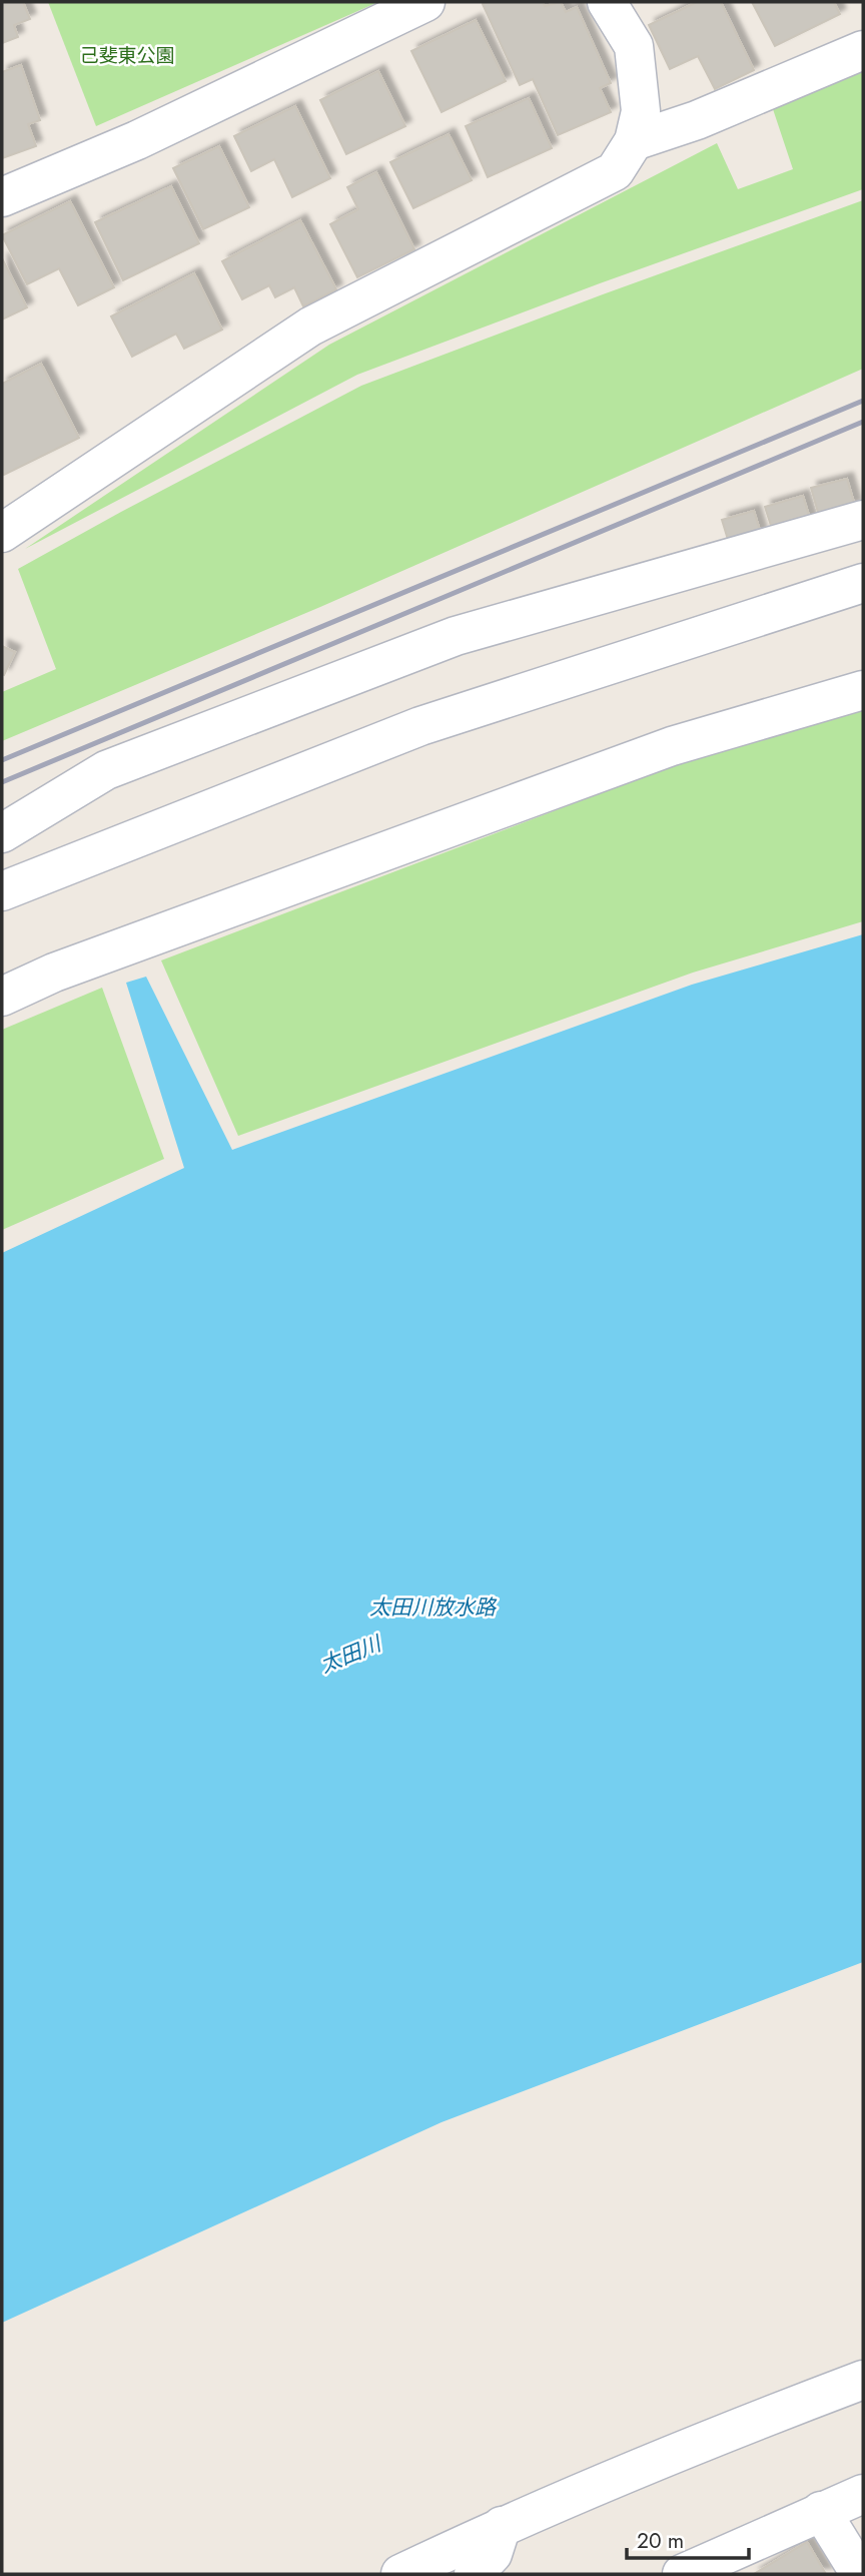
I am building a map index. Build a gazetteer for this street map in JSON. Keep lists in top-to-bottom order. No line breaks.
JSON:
{"water":["太田川放水路","太田川"],"parks":["己斐東公園"],"scale_bar":"20 m"}
